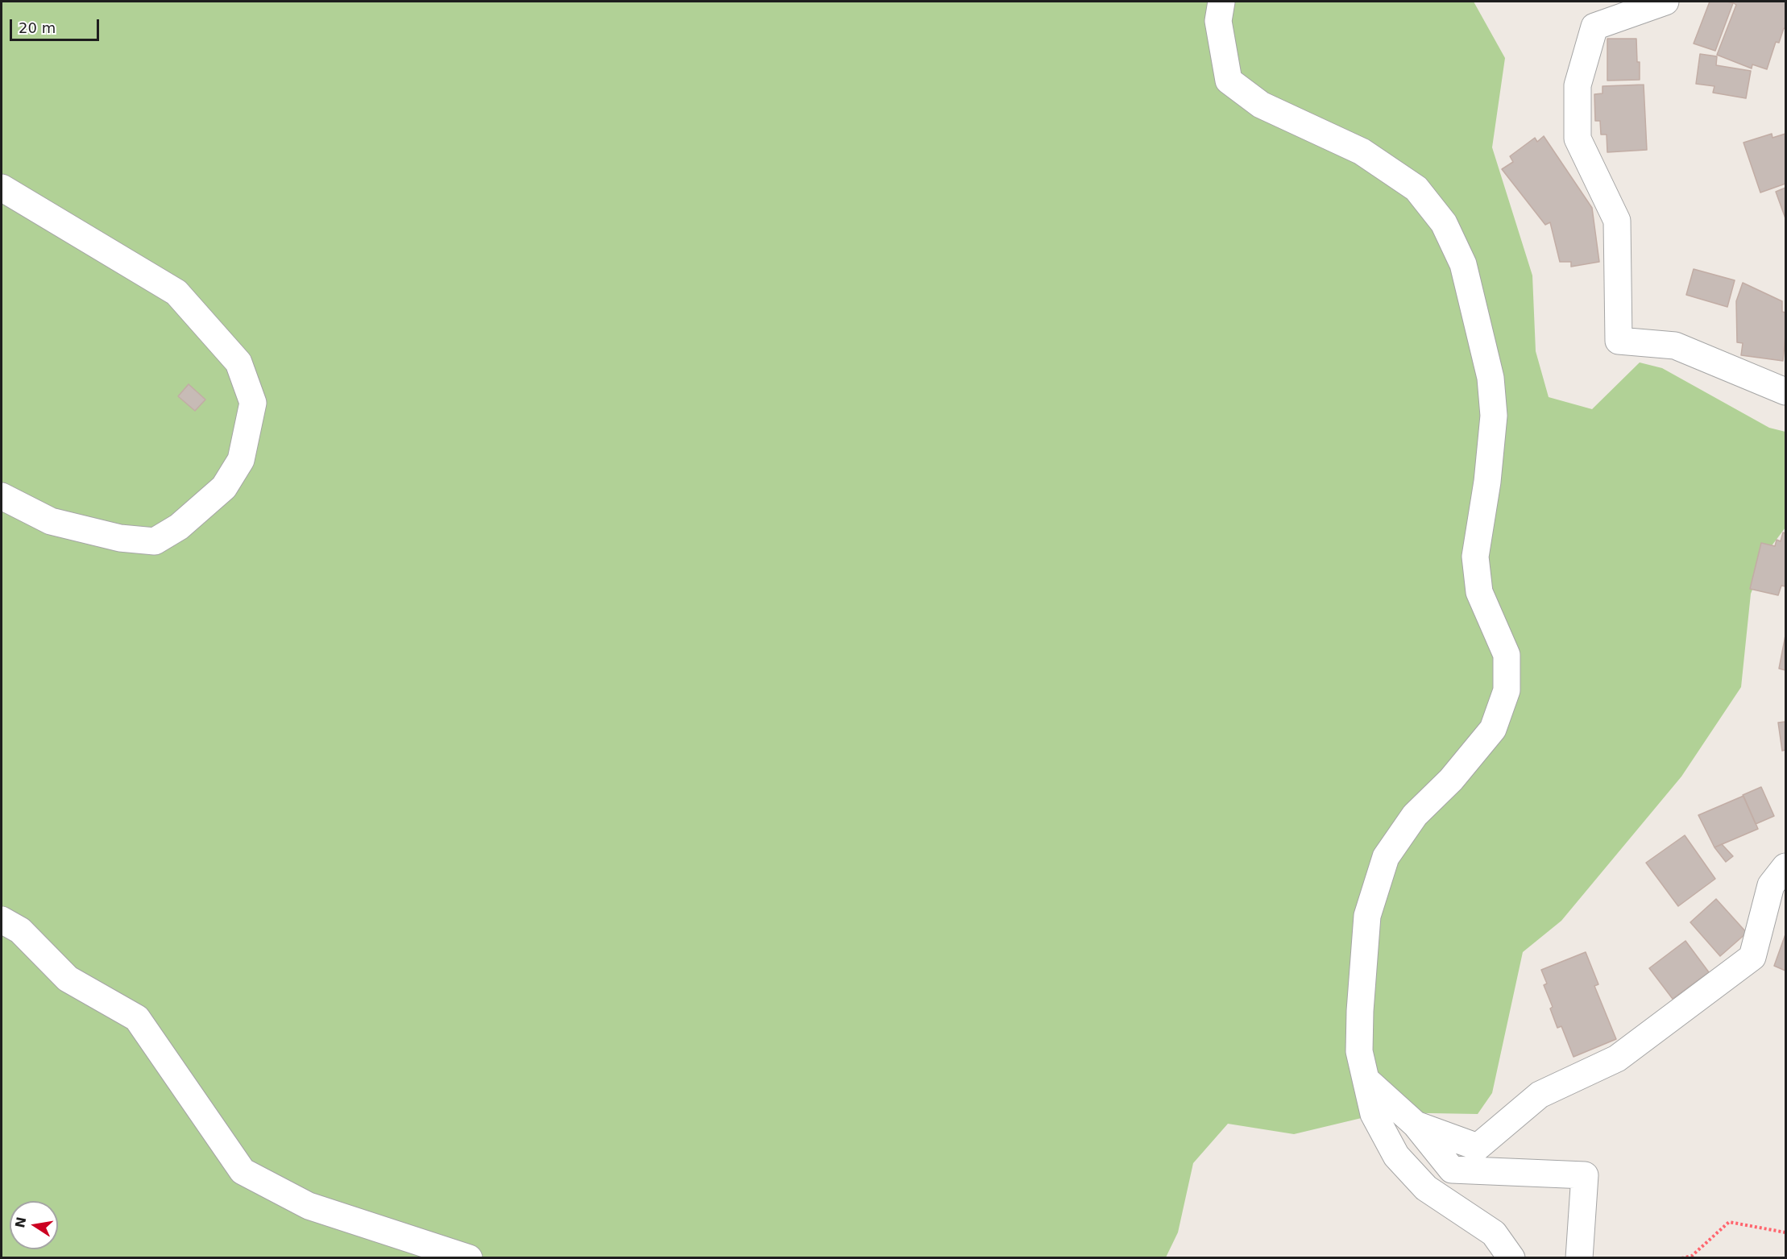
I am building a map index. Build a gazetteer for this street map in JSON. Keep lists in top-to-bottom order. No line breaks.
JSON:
{"scale_bar":"20 m","north":"left"}
